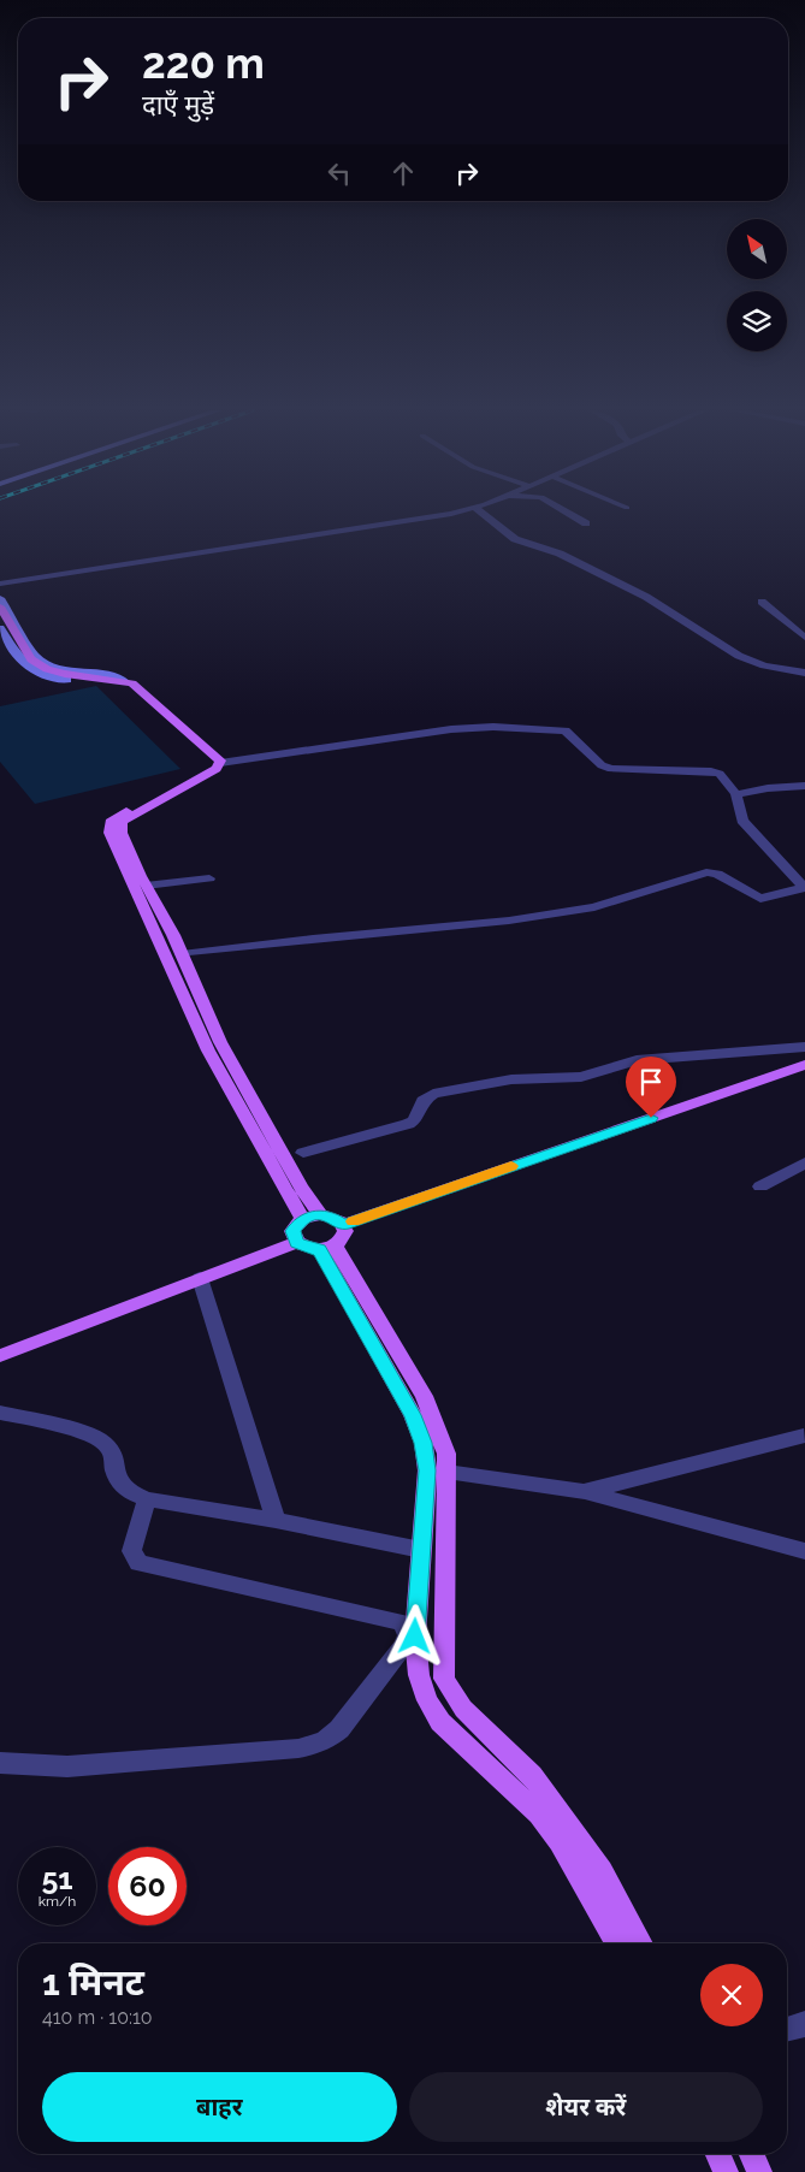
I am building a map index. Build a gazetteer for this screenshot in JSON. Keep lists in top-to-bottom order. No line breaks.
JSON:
{"north":"top left","page":{"turn":["220 m","दाएँ मुड़ें"],"speed":"51 km/h","limit":"60","heading":["1 मिनट","410 m · 10:10"],"buttons":["बाहर","शेयर करें"]}}
